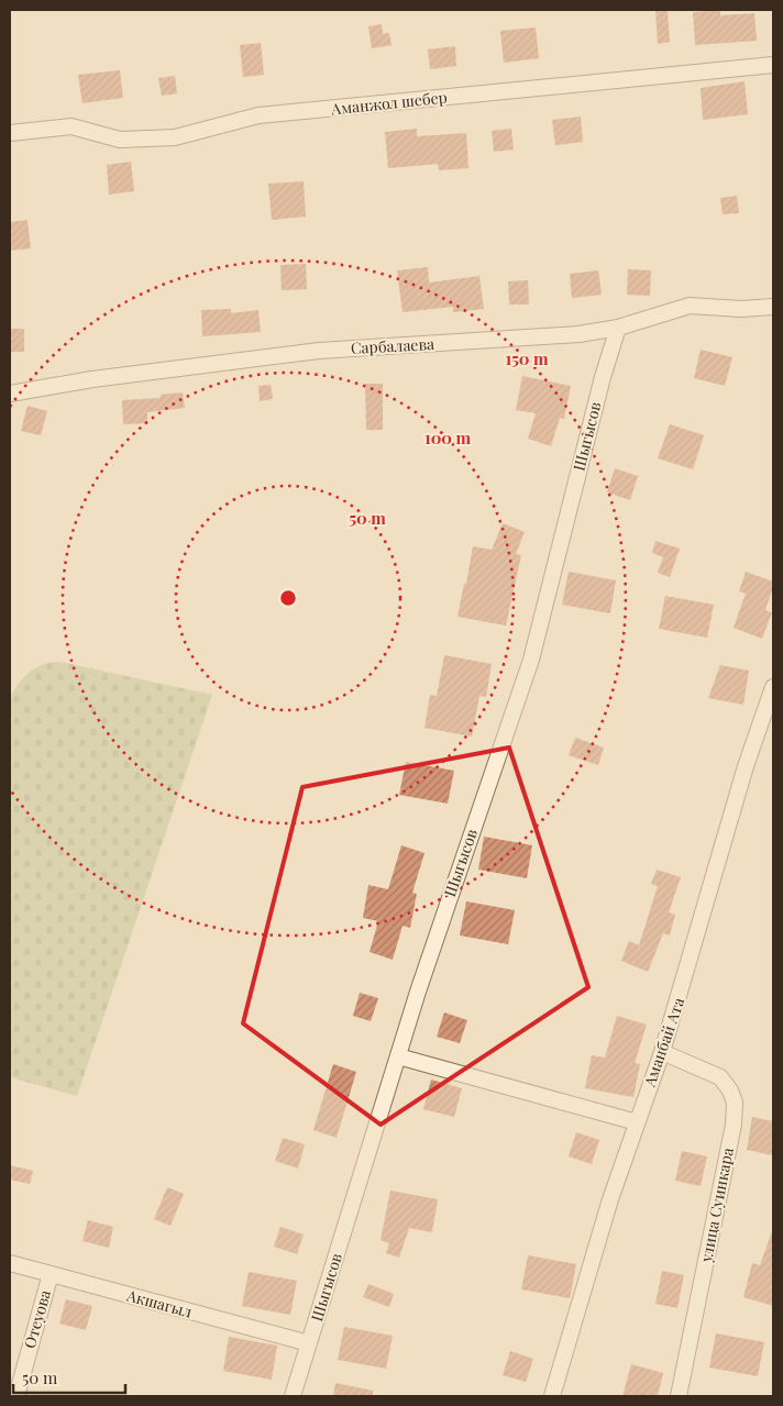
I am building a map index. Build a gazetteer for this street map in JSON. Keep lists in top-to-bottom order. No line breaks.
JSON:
{"streets":{"street":["Аманжол шебер","Сарбалаева","Шыгысов","Аманбай Ата","улица Суинкара","Акшагыл","Отеуова"]},"crossings":[["Сарбалаева","Шыгысов"],["Шыгысов","Акшагыл"],["Аманбай Ата","улица Суинкара"],["Акшагыл","Отеуова"]],"scale_bar":"50 m","rings":["150 m","100 m","50 m"]}
